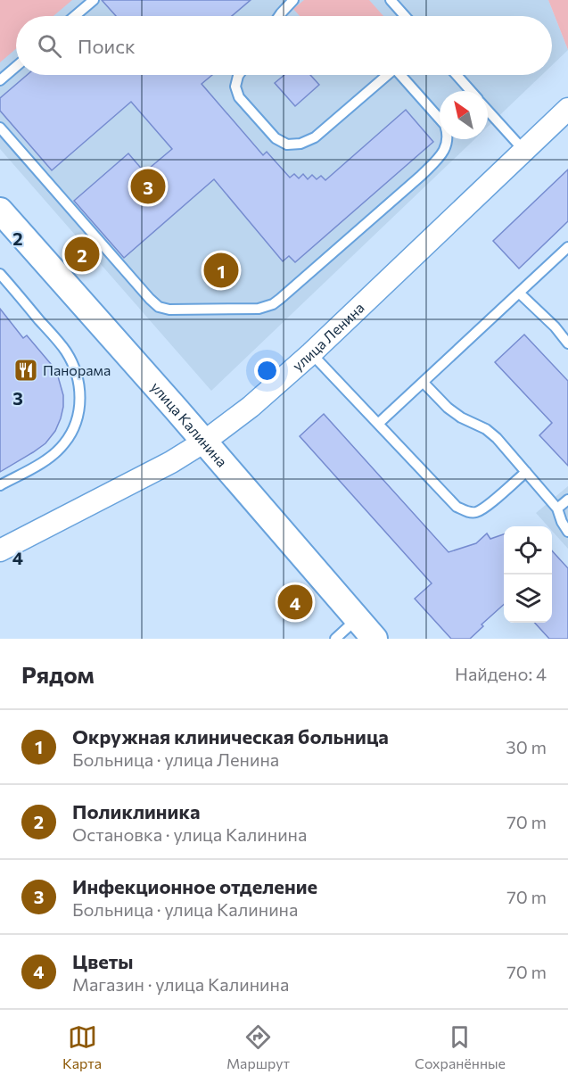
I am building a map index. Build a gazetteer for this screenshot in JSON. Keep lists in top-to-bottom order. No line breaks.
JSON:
{"streets":{"main road":["улица Калинина"],"street":["улица Ленина"]},"crossings":[["улица Ленина","улица Калинина"]],"places":{"restaurant":["Панорама"]},"north":"top left","page":{"search":"Поиск","pins":["3","2","1","4"],"heading":["Рядом","Найдено: 4"],"list":[{"mark":"1","name":"Окружная клиническая больница","note":"Больница · улица Ленина","value":"30 m"},{"mark":"2","name":"Поликлиника","note":"Остановка · улица Калинина","value":"70 m"},{"mark":"3","name":"Инфекционное отделение","note":"Больница · улица Калинина","value":"70 m"},{"mark":"4","name":"Цветы","note":"Магазин · улица Калинина","value":"70 m"}],"nav":["Карта","Маршрут","Сохранённые"]},"grid":{"rows":["2","3","4"]}}
